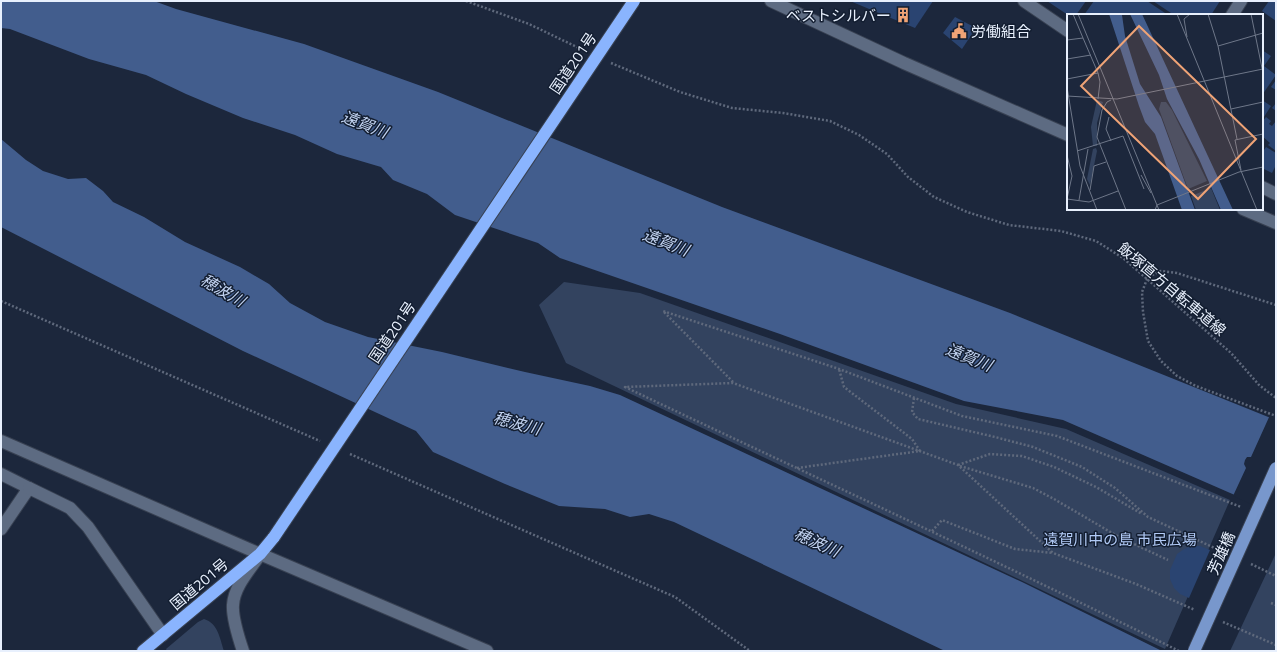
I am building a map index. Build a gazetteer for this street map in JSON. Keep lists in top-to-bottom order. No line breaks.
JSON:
{"streets":{"highway":["国道201号"],"main road":["芳雄橋"],"path":["飯塚直方自転車道線"]},"water":["遠賀川","穂波川"],"parks":["遠賀川中の島 市民広場"],"places":{"building":["ベストシルバー"],"public building":["労働組合"]}}
